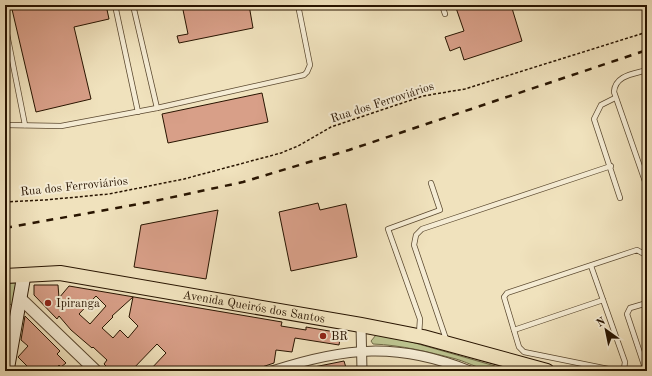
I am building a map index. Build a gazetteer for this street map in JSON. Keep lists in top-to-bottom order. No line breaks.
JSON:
{"streets":{"main road":["Avenida Queirós dos Santos"],"path":["Rua dos Ferroviários"]},"places":["Ipiranga","BR"],"north":"top left"}
